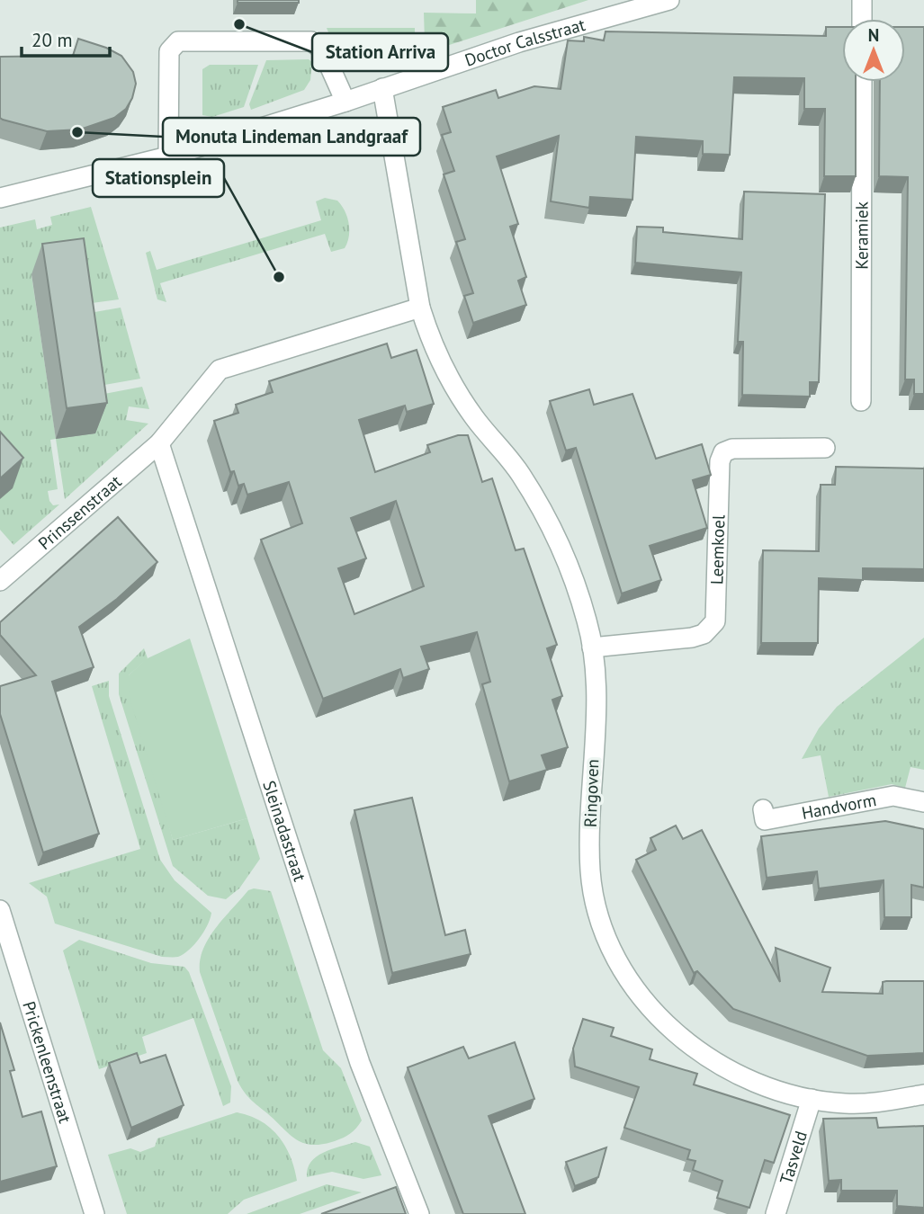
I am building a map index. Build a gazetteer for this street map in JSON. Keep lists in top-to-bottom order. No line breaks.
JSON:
{"streets":{"street":["Doctor Calsstraat","Keramiek","Prinssenstraat","Leemkoel","Ringoven","Handvorm","Sleinadastraat","Prickenleenstraat","Tasveld"]},"crossings":[["Doctor Calsstraat","Ringoven"],["Prinssenstraat","Ringoven"],["Prinssenstraat","Sleinadastraat"],["Leemkoel","Ringoven"],["Ringoven","Tasveld"]],"places":["Station Arriva","Monuta Lindeman Landgraaf","Stationsplein"],"scale_bar":"20 m","north":"top"}
